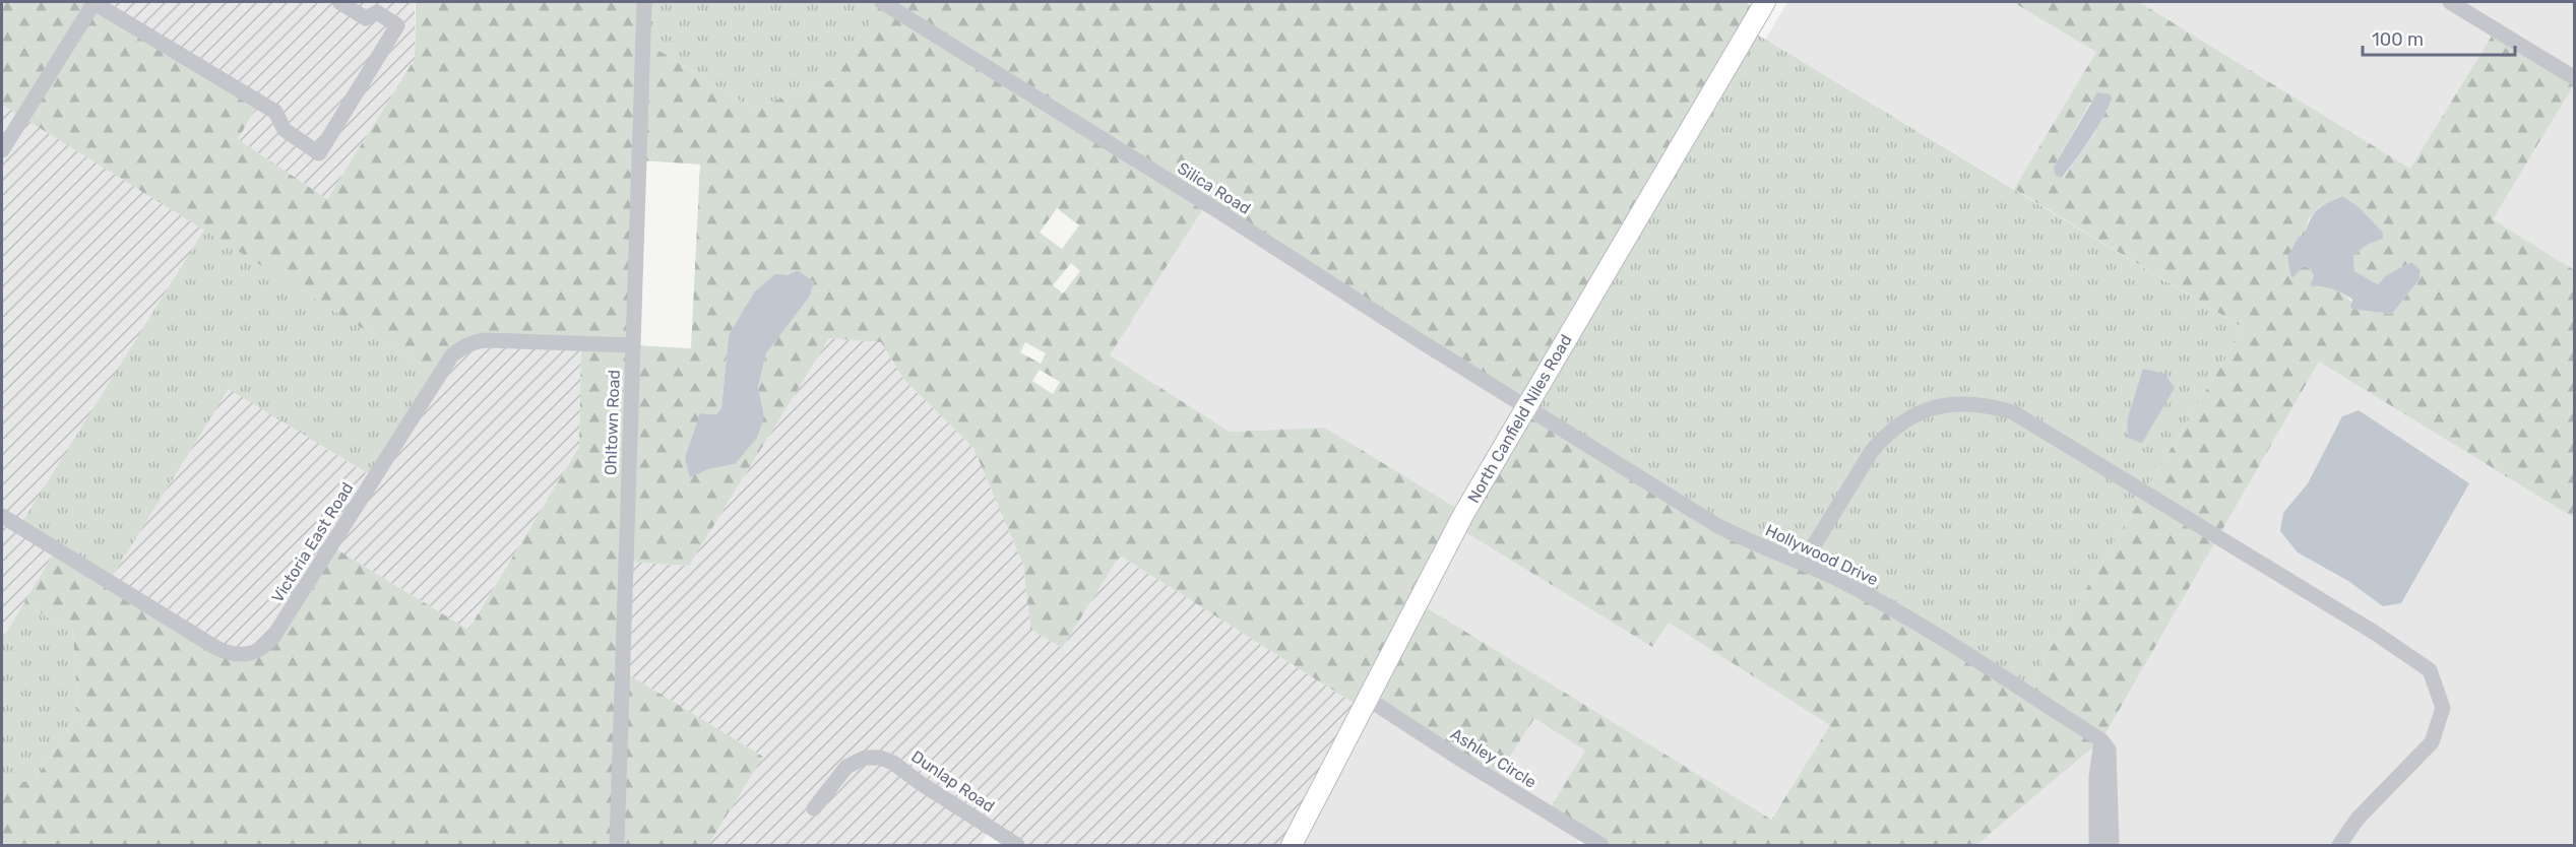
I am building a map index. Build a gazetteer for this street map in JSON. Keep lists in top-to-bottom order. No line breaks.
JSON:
{"streets":{"main road":["North Canfield Niles Road"],"street":["Silica Road","Ohltown Road","Victoria East Road","Hollywood Drive","Ashley Circle","Dunlap Road"]},"crossings":[["Silica Road","North Canfield Niles Road"],["Silica Road","Hollywood Drive"],["North Canfield Niles Road","Hollywood Drive"],["North Canfield Niles Road","Ashley Circle"],["Ohltown Road","Victoria East Road"]],"scale_bar":"100 m"}
